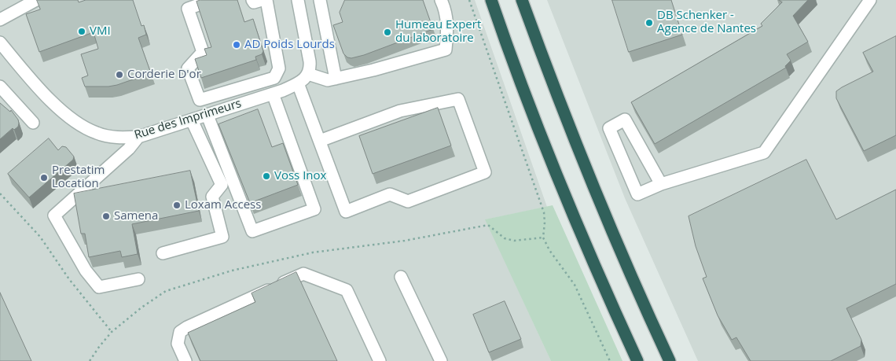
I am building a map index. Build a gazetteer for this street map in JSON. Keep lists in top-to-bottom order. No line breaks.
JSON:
{"streets":{"street":["Rue des Imprimeurs"]},"places":["DB Schenker - Agence de Nantes","VMI","Humeau Expert du laboratoire","AD Poids Lourds","Corderie D'or","Voss Inox","Prestatim Location","Loxam Access","Samena"]}
